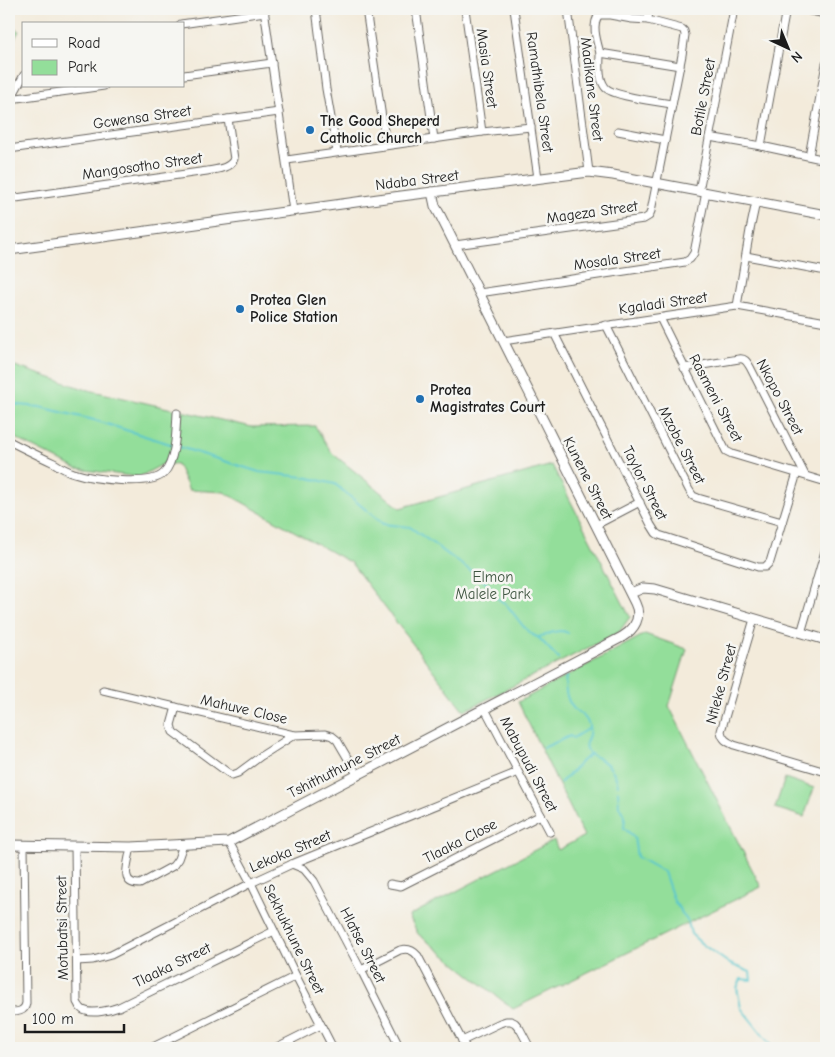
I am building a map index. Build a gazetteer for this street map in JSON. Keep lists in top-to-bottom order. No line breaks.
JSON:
{"streets":{"street":["Masia Street","Madikane Street","Ramathibela Street","Botile Street","Gcwensa Street","Mangosotho Street","Ndaba Street","Mageza Street","Mosala Street","Kgaladi Street","Nkopo Street","Rasmeni Street","Mzobe Street","Kunene Street","Taylor Street","Ntleke Street","Mahuve Close","Mabupudi Street","Tshithuthune Street","Tlaaka Close","Lekoka Street","Motubatsi Street","Sekhukhune Street","Hlatse Street","Tlaaka Street"]},"crossings":[["Madikane Street","Ndaba Street"],["Ramathibela Street","Ndaba Street"],["Botile Street","Ndaba Street"],["Botile Street","Mosala Street"],["Gcwensa Street","Mangosotho Street"],["Ndaba Street","Mageza Street"],["Ndaba Street","Mosala Street"],["Ndaba Street","Kunene Street"],["Mageza Street","Kunene Street"],["Mosala Street","Kunene Street"],["Kgaladi Street","Rasmeni Street"],["Kgaladi Street","Mzobe Street"],["Kgaladi Street","Kunene Street"],["Kgaladi Street","Taylor Street"],["Nkopo Street","Rasmeni Street"],["Rasmeni Street","Taylor Street"],["Mzobe Street","Taylor Street"],["Kunene Street","Tshithuthune Street"],["Mahuve Close","Tshithuthune Street"],["Mabupudi Street","Tshithuthune Street"],["Mabupudi Street","Tlaaka Close"],["Mabupudi Street","Lekoka Street"],["Tshithuthune Street","Motubatsi Street"],["Tshithuthune Street","Sekhukhune Street"],["Lekoka Street","Motubatsi Street"],["Lekoka Street","Sekhukhune Street"],["Lekoka Street","Hlatse Street"],["Motubatsi Street","Tlaaka Street"],["Sekhukhune Street","Tlaaka Street"]],"parks":["Elmon Malele Park"],"places":["The Good Sheperd Catholic Church","Protea Glen Police Station","Protea Magistrates Court"],"legend":["Road","Park"],"scale_bar":"100 m","north":"bottom right"}
